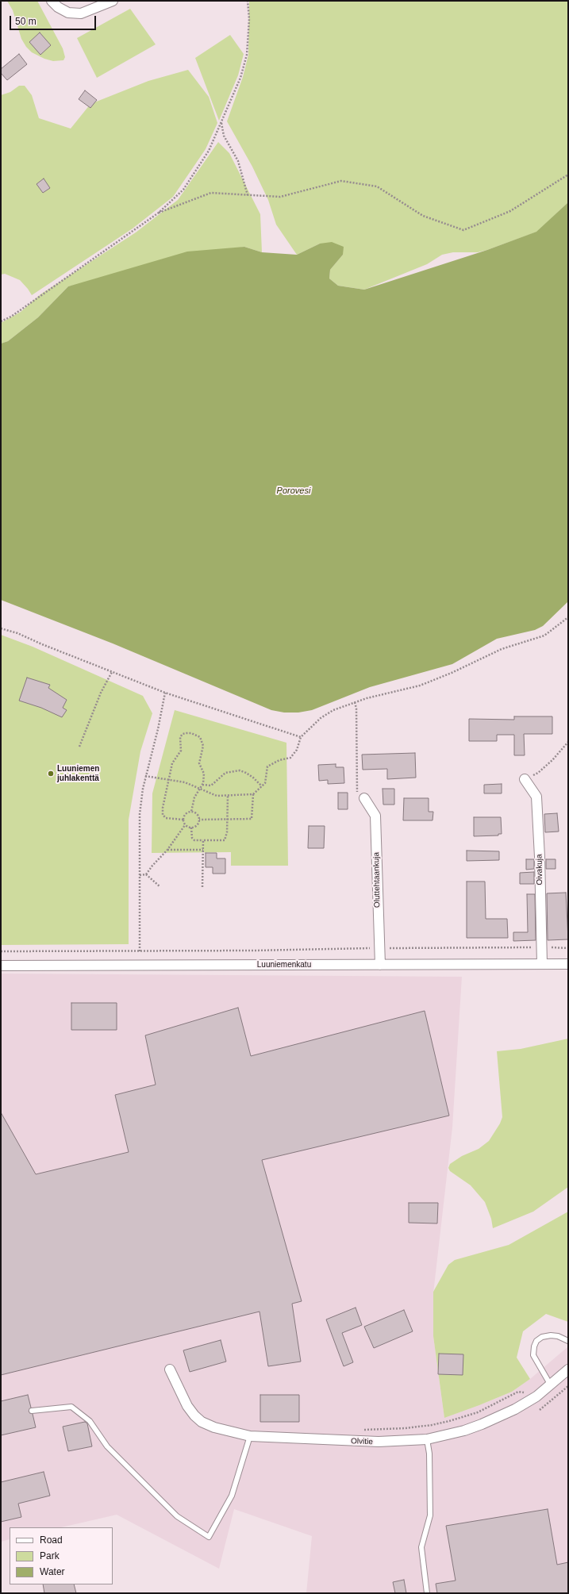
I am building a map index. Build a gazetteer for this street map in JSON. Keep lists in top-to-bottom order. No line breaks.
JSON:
{"streets":{"street":["Oivakuja","Oluttehtaankuja","Luuniemenkatu","Olvitie"]},"crossings":[["Oivakuja","Luuniemenkatu"],["Oluttehtaankuja","Luuniemenkatu"]],"water":["Porovesi"],"places":["Luuniemen juhlakenttä"],"legend":["Road","Park","Water"],"scale_bar":"50 m"}
